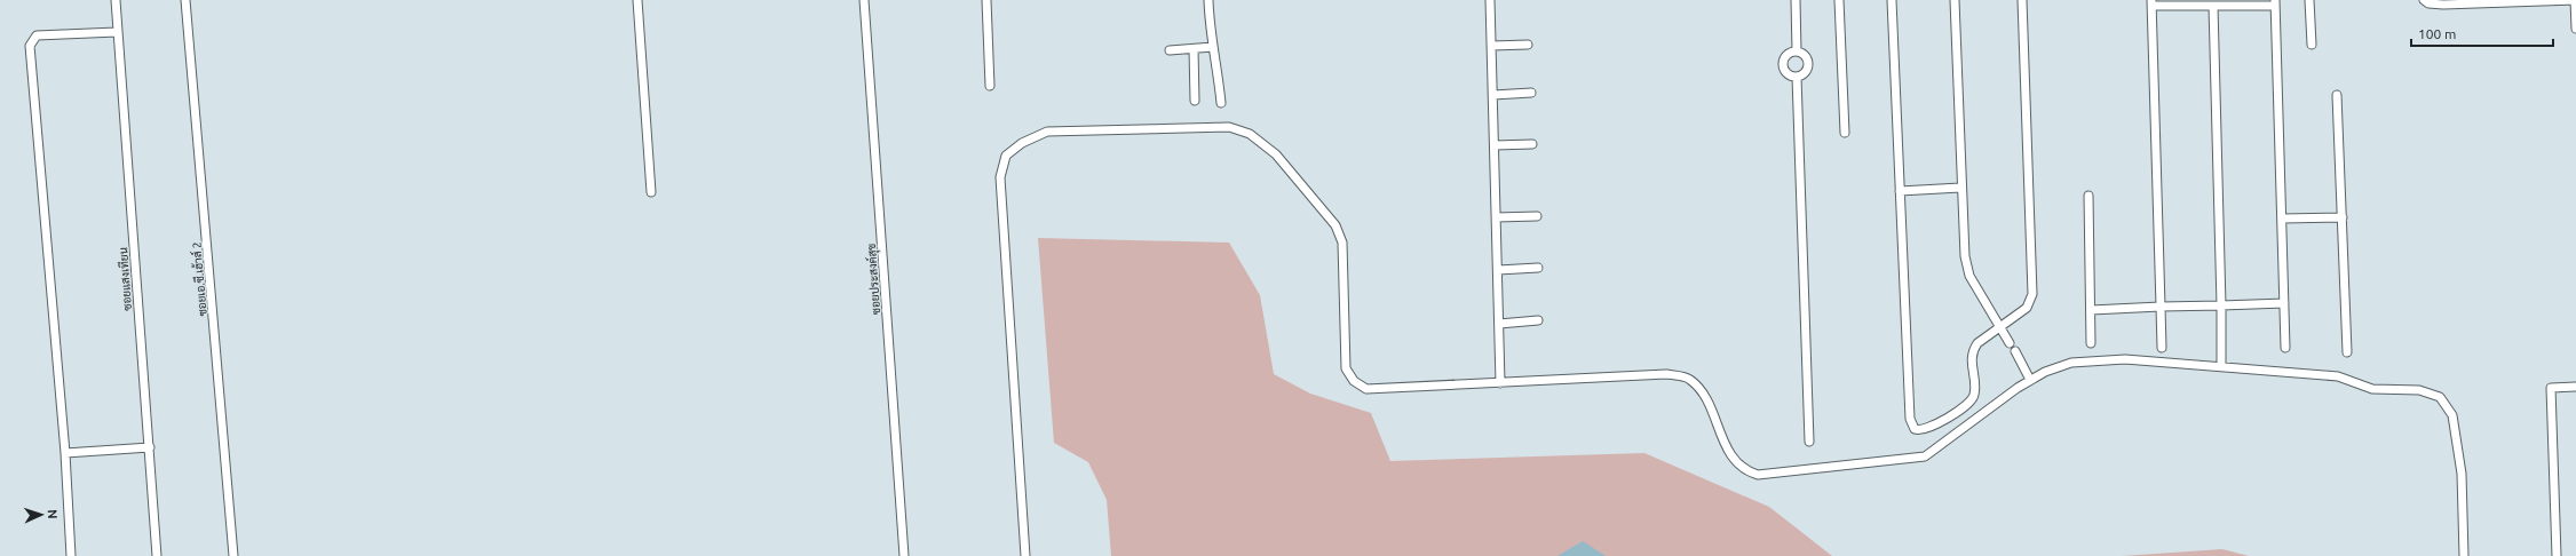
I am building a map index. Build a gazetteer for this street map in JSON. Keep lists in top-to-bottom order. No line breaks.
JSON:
{"streets":{"street":["ซอยแสงเทียน","ซอยเอ.ซี.เฮ้าส์ 2","ซอยประสงค์สุข"]},"scale_bar":"100 m","north":"right"}
